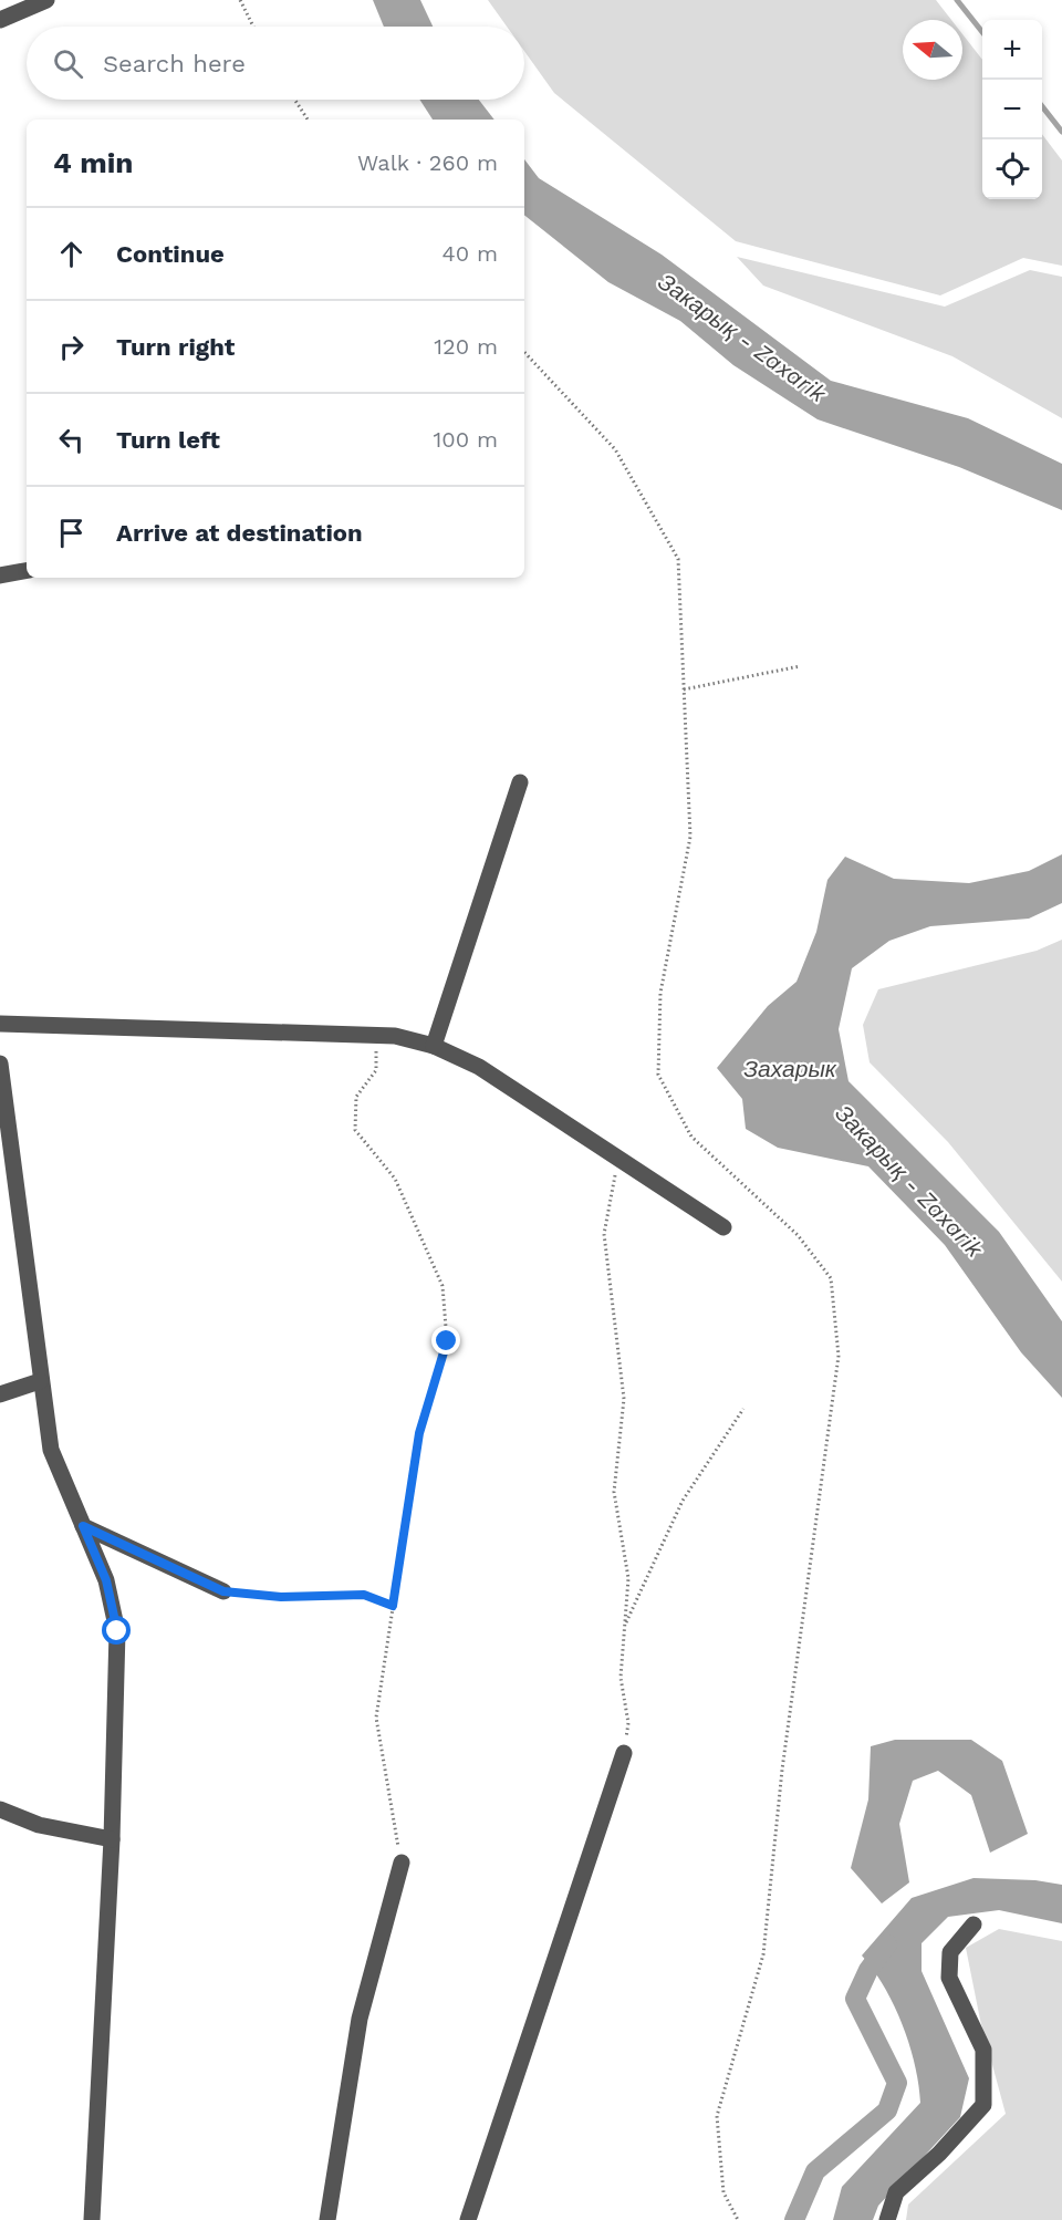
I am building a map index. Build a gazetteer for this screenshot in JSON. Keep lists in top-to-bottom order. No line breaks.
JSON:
{"water":["Закарық - Zaxarik","Захарык"],"north":"left","page":{"map_buttons":["+","−"],"search":"Search here","heading":["4 min","Walk · 260 m"],"list":[["Continue","40 m"],["Turn right","120 m"],["Turn left","100 m"],"Arrive at destination"]}}
